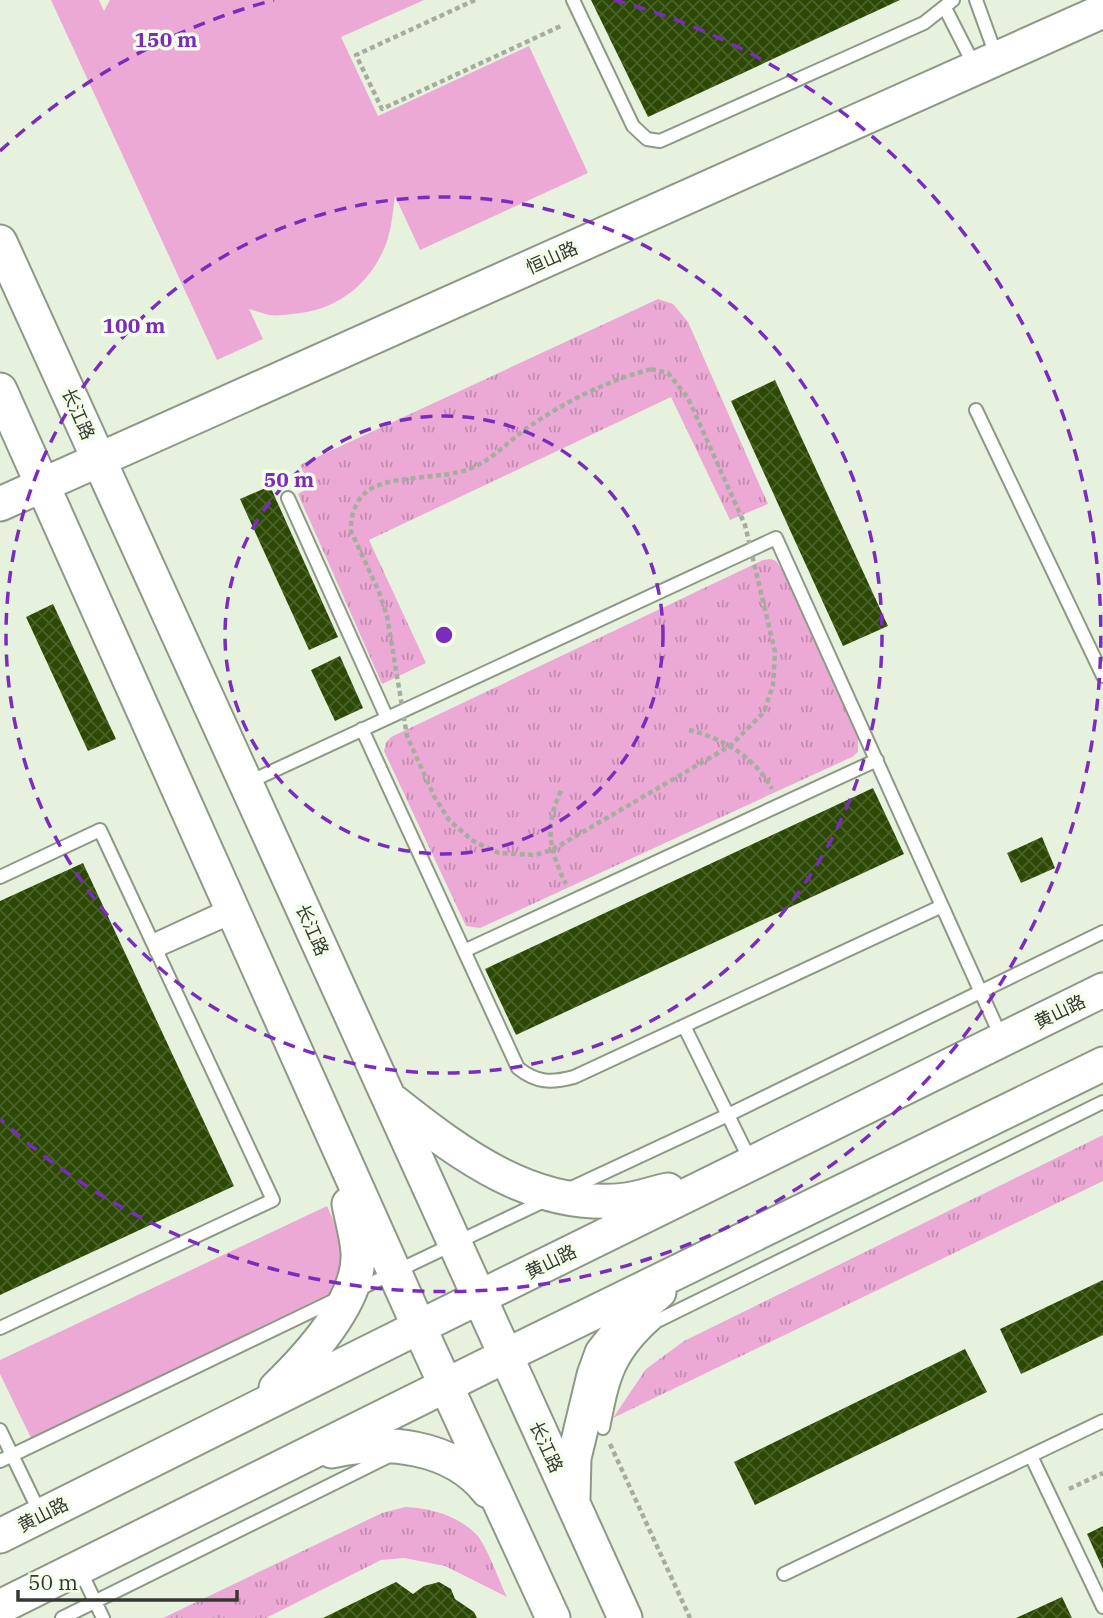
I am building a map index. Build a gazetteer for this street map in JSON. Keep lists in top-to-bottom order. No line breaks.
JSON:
{"streets":{"street":["恒山路","长江路","黄山路"]},"crossings":[["恒山路","长江路"],["长江路","黄山路"]],"scale_bar":"50 m","rings":["150 m","100 m","50 m"]}
